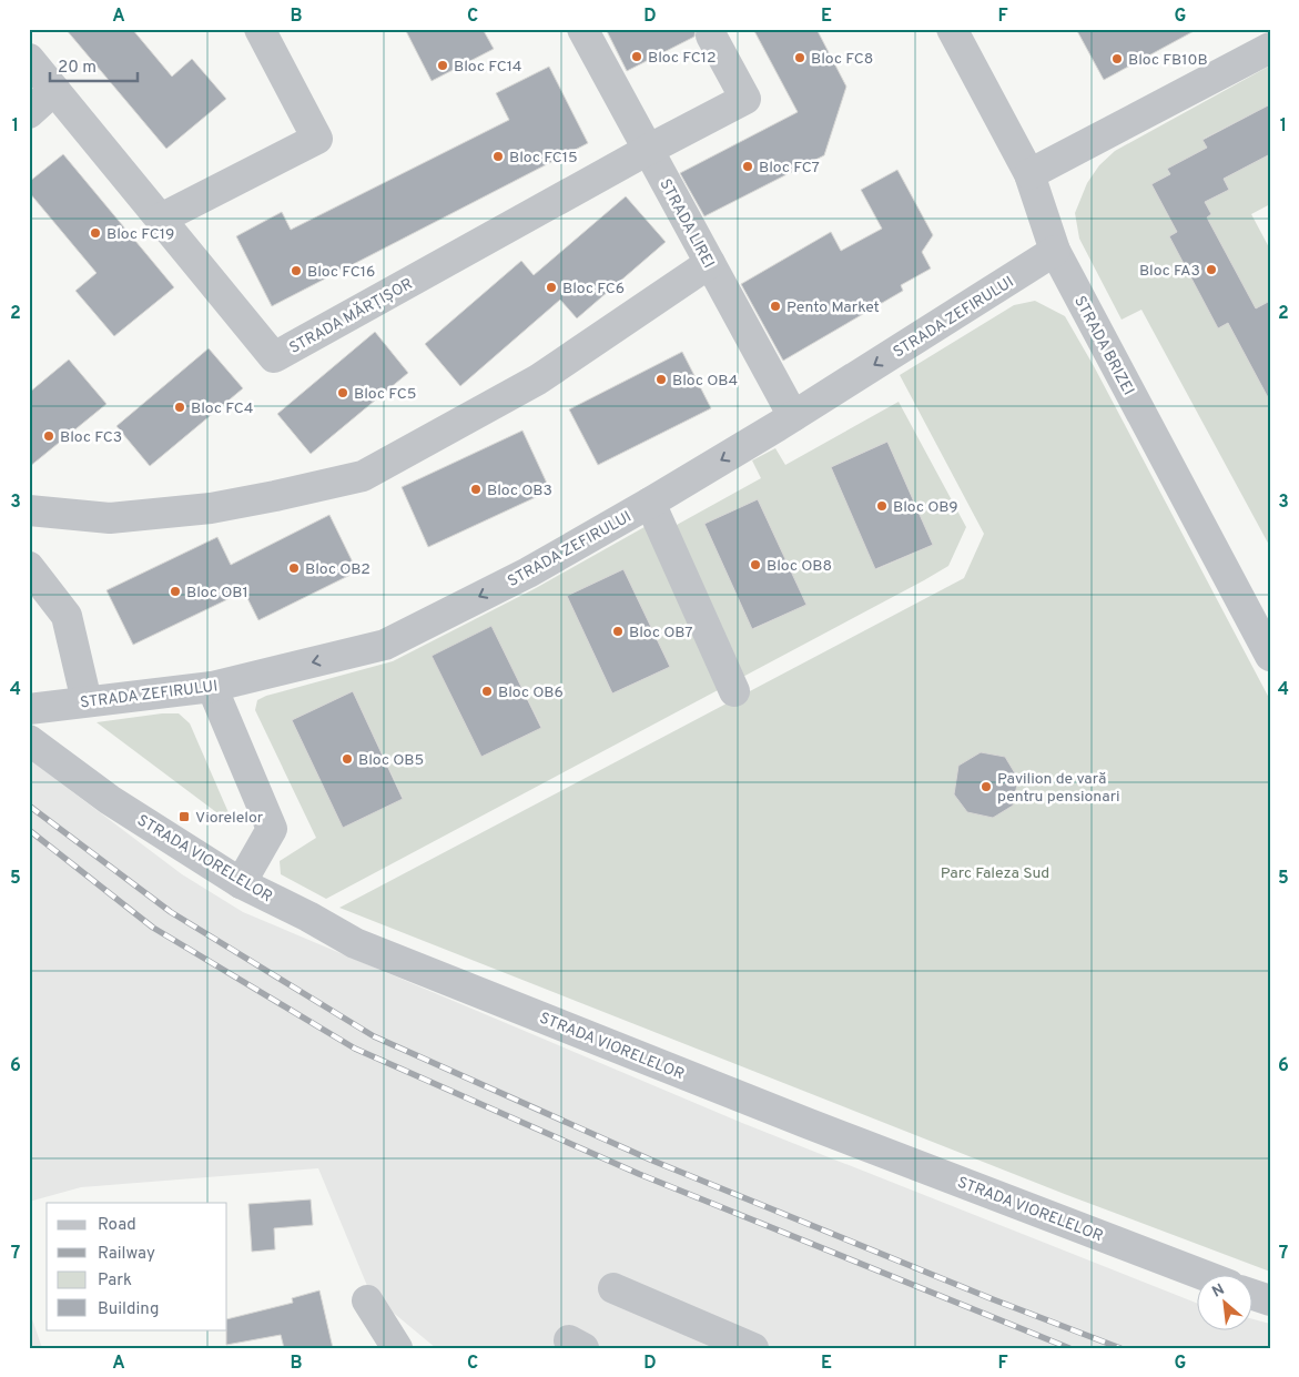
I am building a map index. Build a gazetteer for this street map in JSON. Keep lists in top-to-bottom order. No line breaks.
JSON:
{"streets":{"street":["STRADA LIREI","STRADA MĂRȚIȘOR","STRADA ZEFIRULUI","STRADA BRIZEI","STRADA VIORELELOR"]},"crossings":[["STRADA LIREI","STRADA MĂRȚIȘOR"],["STRADA LIREI","STRADA ZEFIRULUI"],["STRADA ZEFIRULUI","STRADA BRIZEI"]],"parks":["Parc Faleza Sud"],"places":{"other":["Bloc FC12","Bloc FC8","Bloc FB10B","Bloc FC14","Bloc FC15","Bloc FC7","Bloc FC19","Bloc FA3","Bloc FC16","Bloc FC6","Pento Market","Bloc OB4","Bloc FC5","Bloc FC4","Bloc FC3","Bloc OB3","Bloc OB9","Bloc OB8","Bloc OB2","Bloc OB1","Bloc OB7","Bloc OB6","Bloc OB5","Pavilion de vară pentru pensionari"],"transit":["Viorelelor"]},"legend":["Road","Railway","Park","Building"],"scale_bar":"20 m","north":"top left","grid":{"columns":["A","B","C","D","E","F","G"],"rows":["1","2","3","4","5","6","7"]}}
